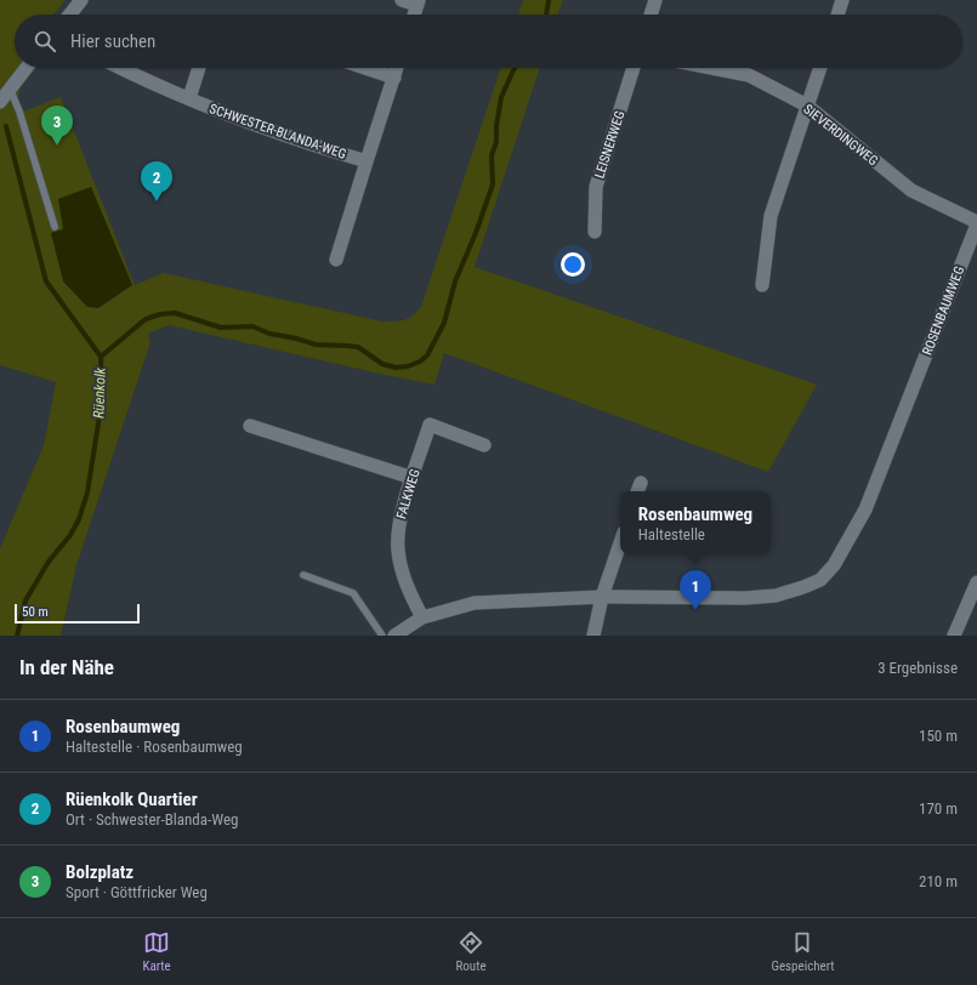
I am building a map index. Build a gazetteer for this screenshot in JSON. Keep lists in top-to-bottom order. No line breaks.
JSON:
{"streets":{"street":["SCHWESTER-BLANDA-WEG","SIEVERDINGWEG","LEISNERWEG","ROSENBAUMWEG","FALKWEG"]},"crossings":[["SIEVERDINGWEG","ROSENBAUMWEG"],["ROSENBAUMWEG","FALKWEG"]],"water":["Rüenkolk"],"scale_bar":"50 m","page":{"search":"Hier suchen","pins":["3","2","1"],"popup":["Rosenbaumweg","Haltestelle"],"scale":"50 m","heading":["In der Nähe","3 Ergebnisse"],"list":[{"mark":"1","name":"Rosenbaumweg","note":"Haltestelle · Rosenbaumweg","value":"150 m"},{"mark":"2","name":"Rüenkolk Quartier","note":"Ort · Schwester-Blanda-Weg","value":"170 m"},{"mark":"3","name":"Bolzplatz","note":"Sport · Göttfricker Weg","value":"210 m"}],"nav":["Karte","Route","Gespeichert"]}}
